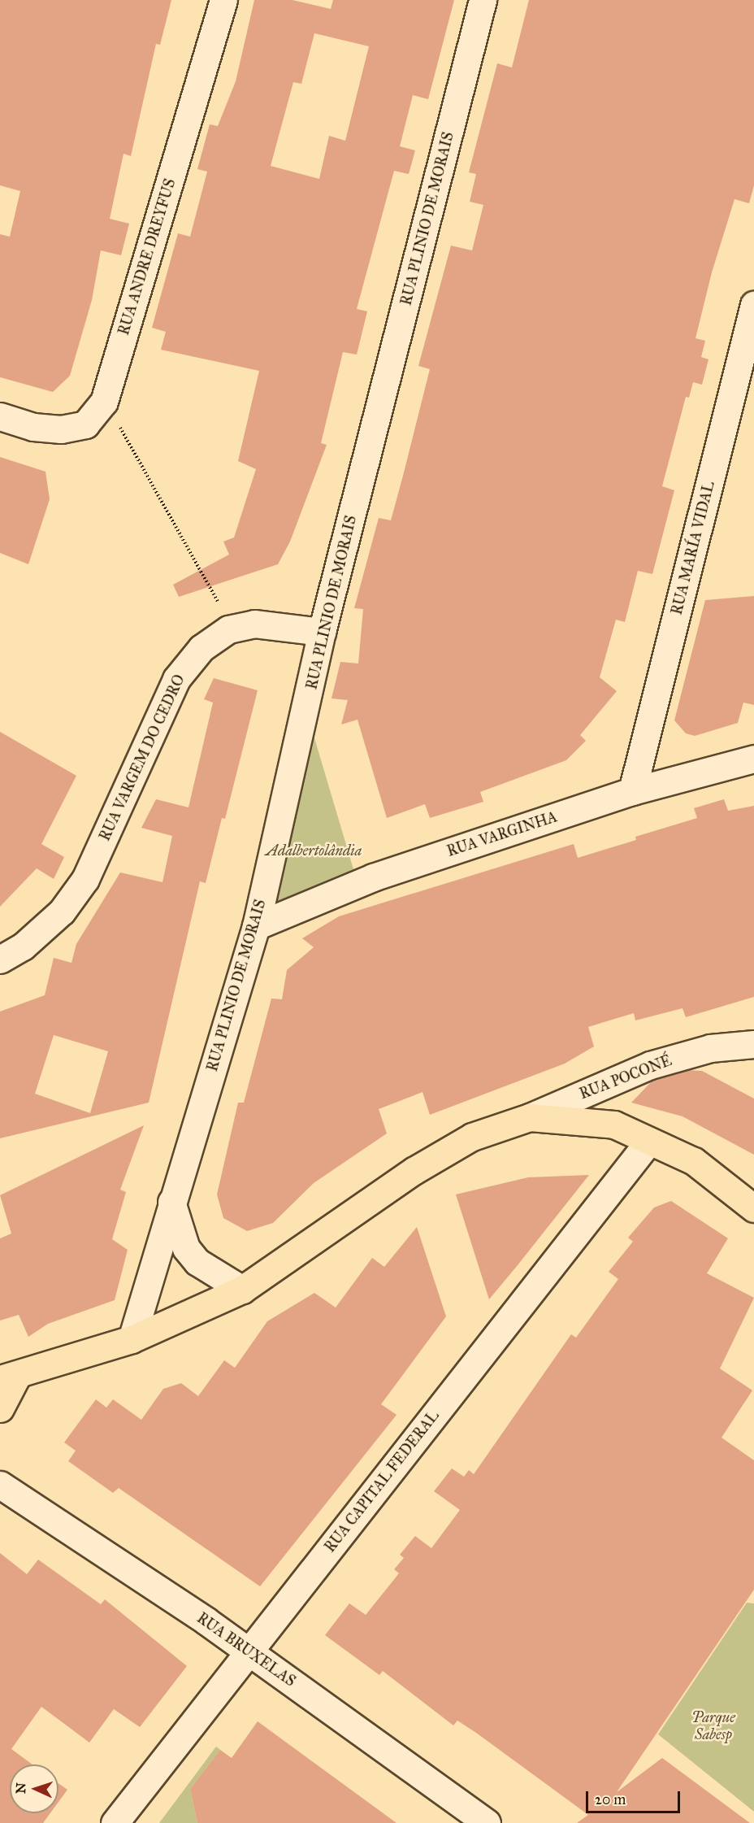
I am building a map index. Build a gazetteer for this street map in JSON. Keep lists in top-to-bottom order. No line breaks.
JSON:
{"streets":{"street":["RUA PLINIO DE MORAIS","RUA ANDRE DREYFUS","RUA MARÍA VIDAL","RUA VARGEM DO CEDRO","RUA VARGINHA","RUA POCONÉ","RUA CAPITAL FEDERAL","RUA BRUXELAS"]},"crossings":[["RUA PLINIO DE MORAIS","RUA VARGEM DO CEDRO"],["RUA PLINIO DE MORAIS","RUA VARGINHA"],["RUA MARÍA VIDAL","RUA VARGINHA"],["RUA CAPITAL FEDERAL","RUA BRUXELAS"]],"parks":["Adalbertolândia","Parque Sabesp"],"scale_bar":"20 m","north":"left"}
